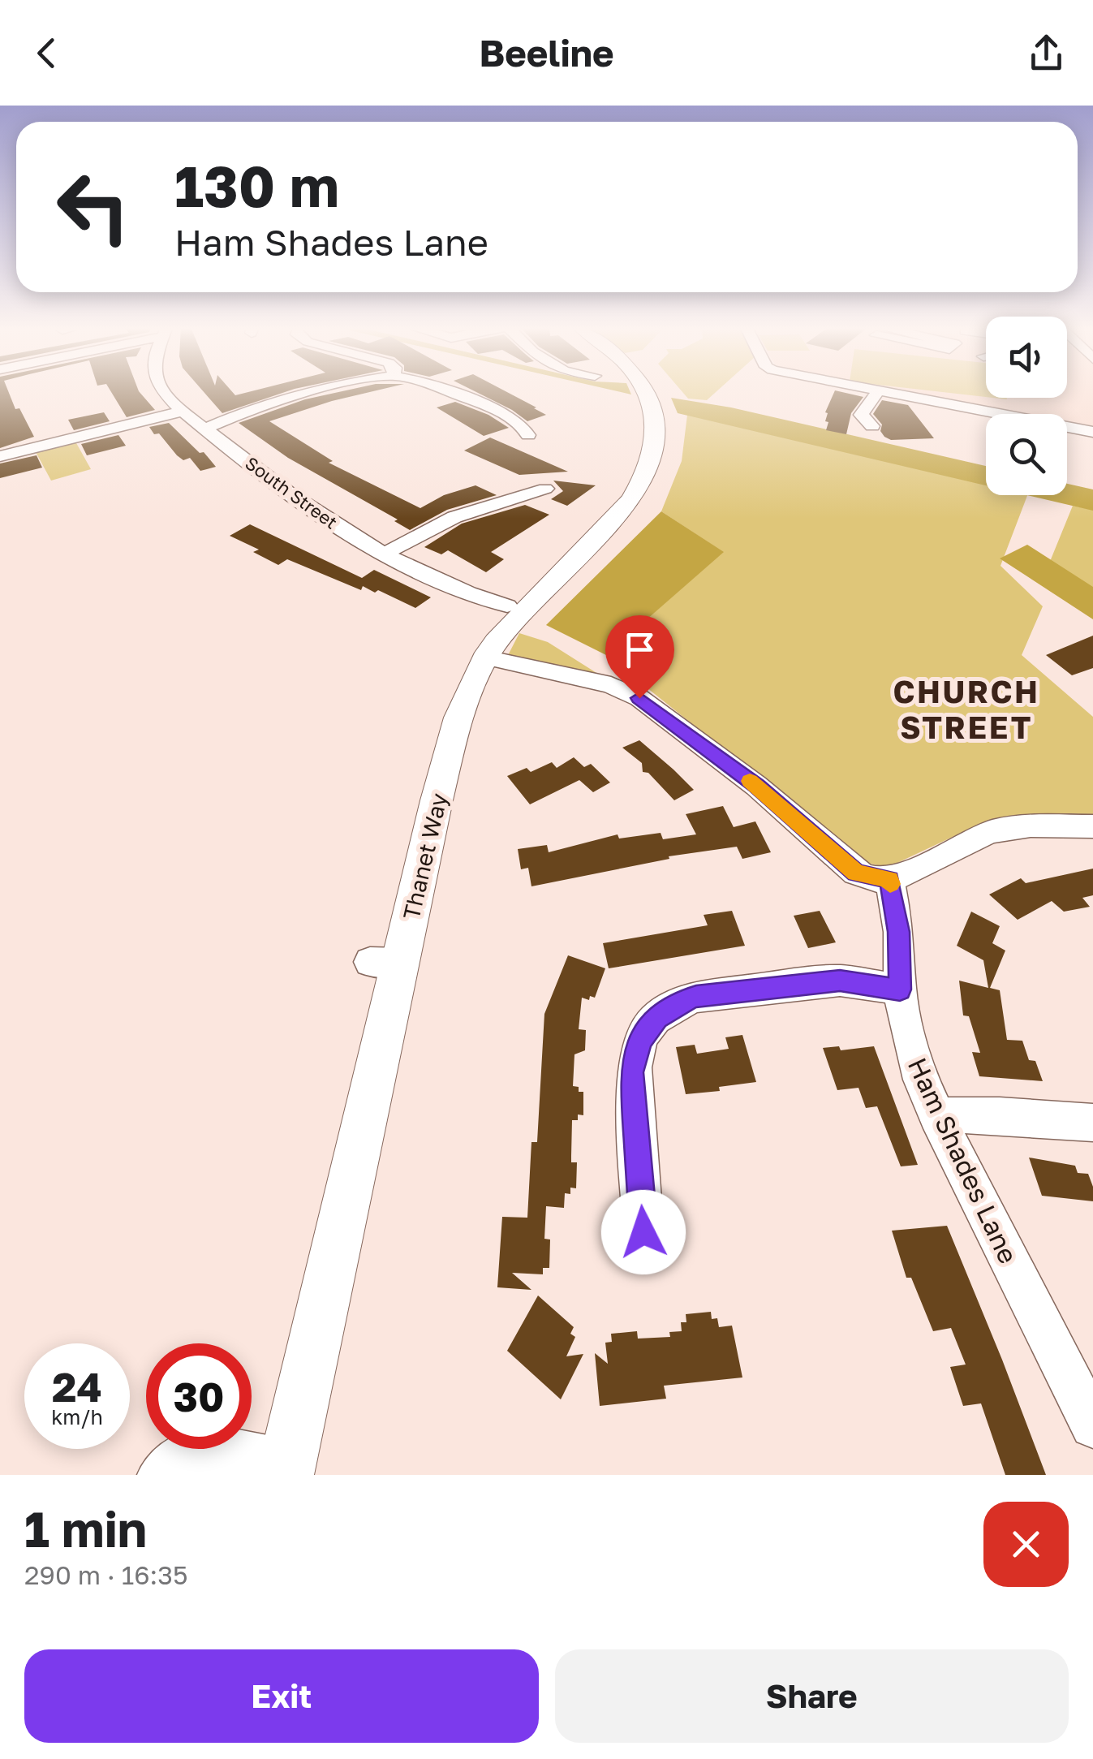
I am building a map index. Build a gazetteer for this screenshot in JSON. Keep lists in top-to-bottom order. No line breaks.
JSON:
{"streets":{"main road":["Thanet Way"],"street":["South Street","Ham Shades Lane"]},"districts":["CHURCH STREET"],"page":{"header":"Beeline","turn":["130 m","Ham Shades Lane"],"speed":"24 km/h","limit":"30","heading":["1 min","290 m · 16:35"],"buttons":["Exit","Share"]}}
